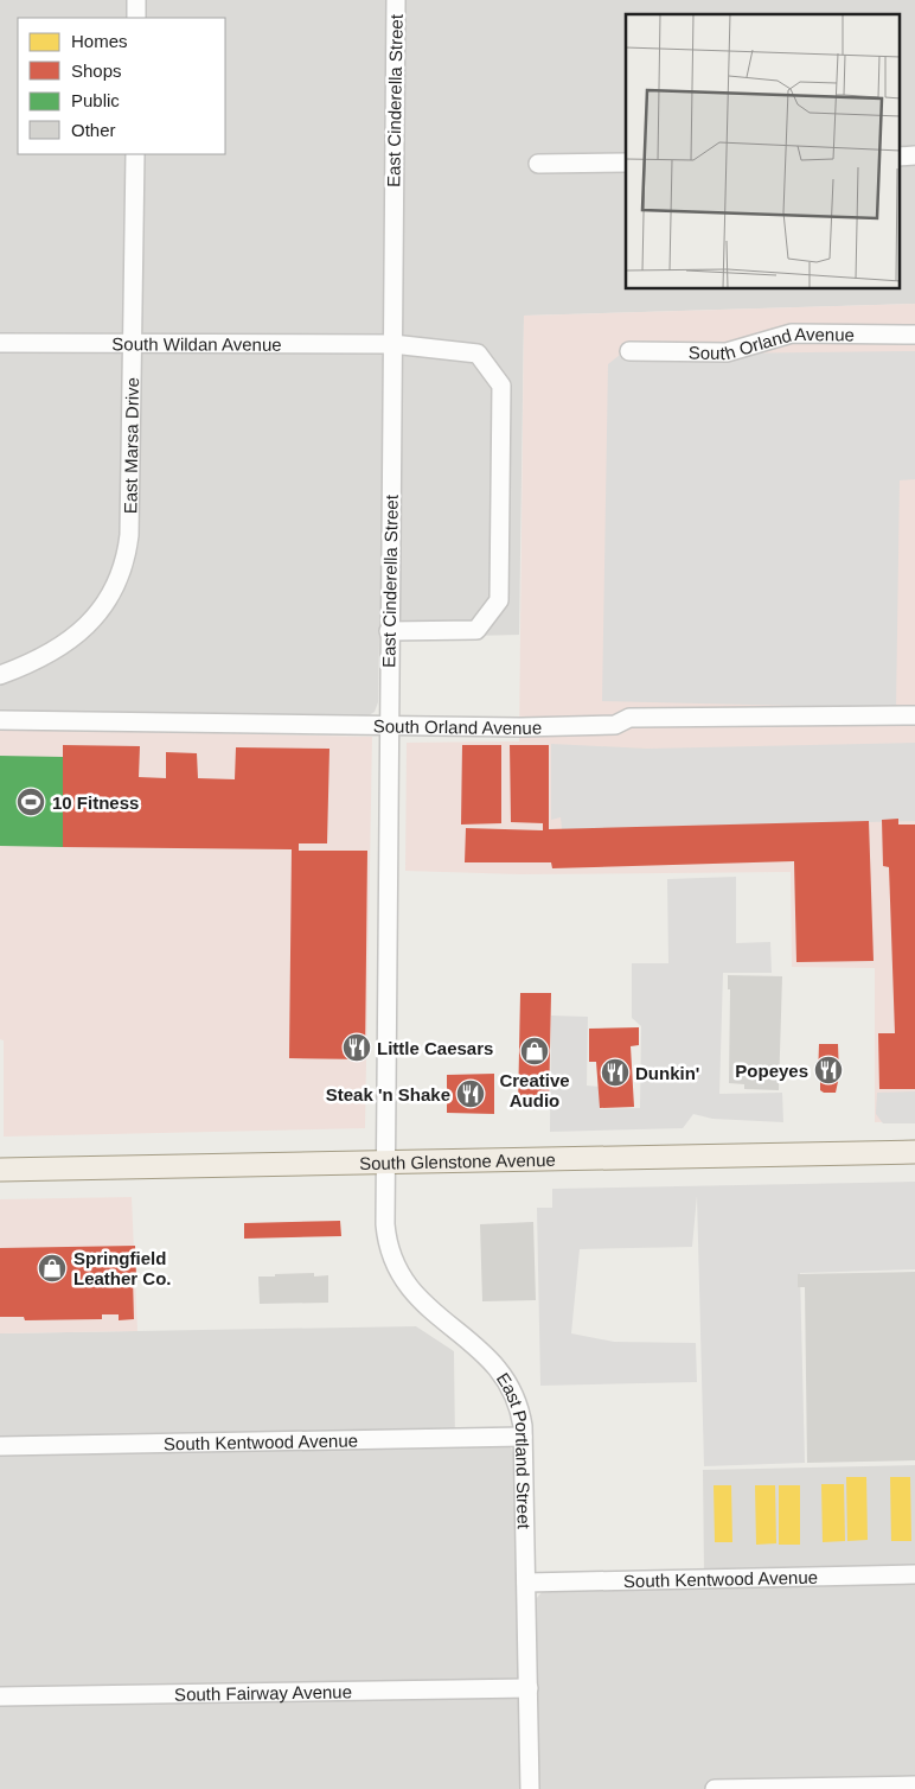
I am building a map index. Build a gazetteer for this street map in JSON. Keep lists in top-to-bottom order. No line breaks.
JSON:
{"streets":{"main road":["South Glenstone Avenue"],"street":["East Cinderella Street","South Wildan Avenue","South Orland Avenue","East Marsa Drive","South Kentwood Avenue","East Portland Street","South Fairway Avenue"]},"crossings":[["East Cinderella Street","South Wildan Avenue"],["East Cinderella Street","South Orland Avenue"],["East Cinderella Street","South Glenstone Avenue"],["East Cinderella Street","East Portland Street"],["South Wildan Avenue","East Marsa Drive"],["South Glenstone Avenue","East Portland Street"],["South Kentwood Avenue","East Portland Street"],["East Portland Street","South Fairway Avenue"]],"places":{"sports":["10 Fitness"],"restaurant":["Little Caesars","Popeyes","Dunkin'","Steak 'n Shake"],"shop":["Creative Audio","Springfield Leather Co."]},"legend":["Homes","Shops","Public","Other"]}
